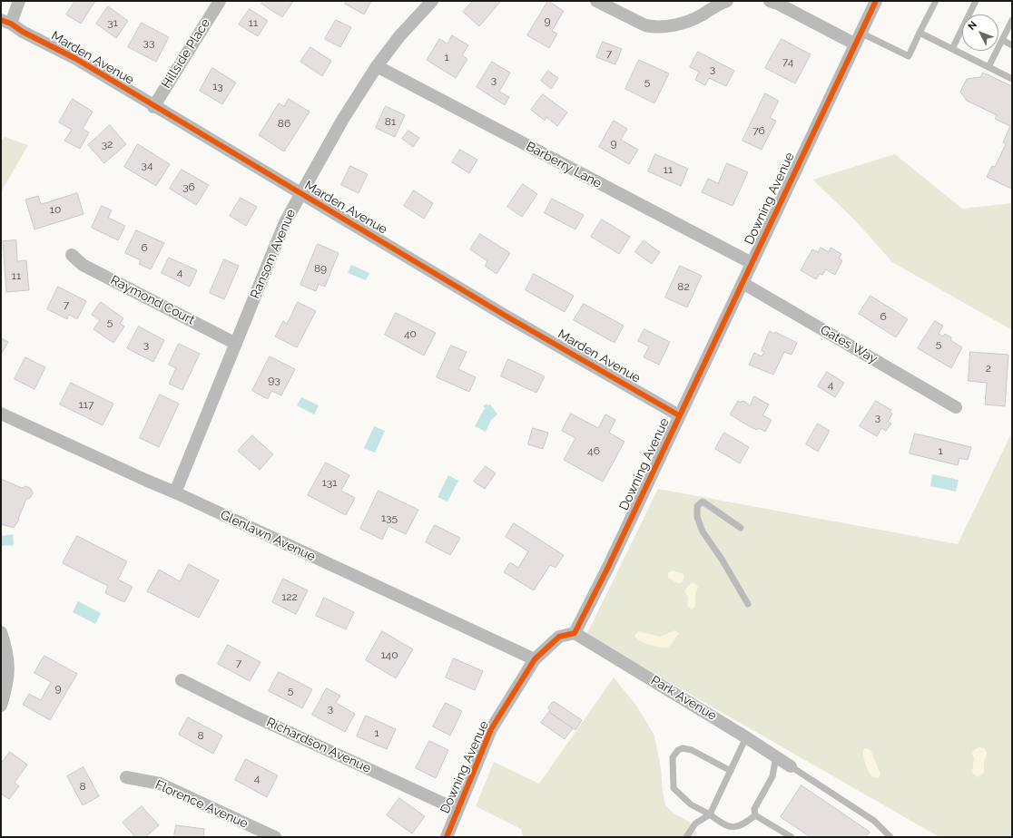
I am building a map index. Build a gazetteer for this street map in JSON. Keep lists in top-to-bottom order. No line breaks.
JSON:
{"streets":{"street":["Hillside Place","Marden Avenue","Barberry Lane","Downing Avenue","Ransom Avenue","Raymond Court","Gates Way","Glenlawn Avenue","Park Avenue","Richardson Avenue","Florence Avenue"]},"crossings":[["Hillside Place","Marden Avenue"],["Marden Avenue","Downing Avenue"],["Marden Avenue","Ransom Avenue"],["Barberry Lane","Downing Avenue"],["Barberry Lane","Ransom Avenue"],["Downing Avenue","Gates Way"],["Downing Avenue","Glenlawn Avenue"],["Downing Avenue","Park Avenue"],["Downing Avenue","Richardson Avenue"],["Ransom Avenue","Raymond Court"],["Ransom Avenue","Glenlawn Avenue"]],"house_numbers":["9","31","11","33","7","1","74","3","3","5","13","81","86","76","9","32","34","11","36","10","6","89","4","11","82","7","6","5","40","5","3","2","93","4","117","3","46","1","131","135","122","140","7","9","5","3","1","8","4","8"],"north":"top left"}
